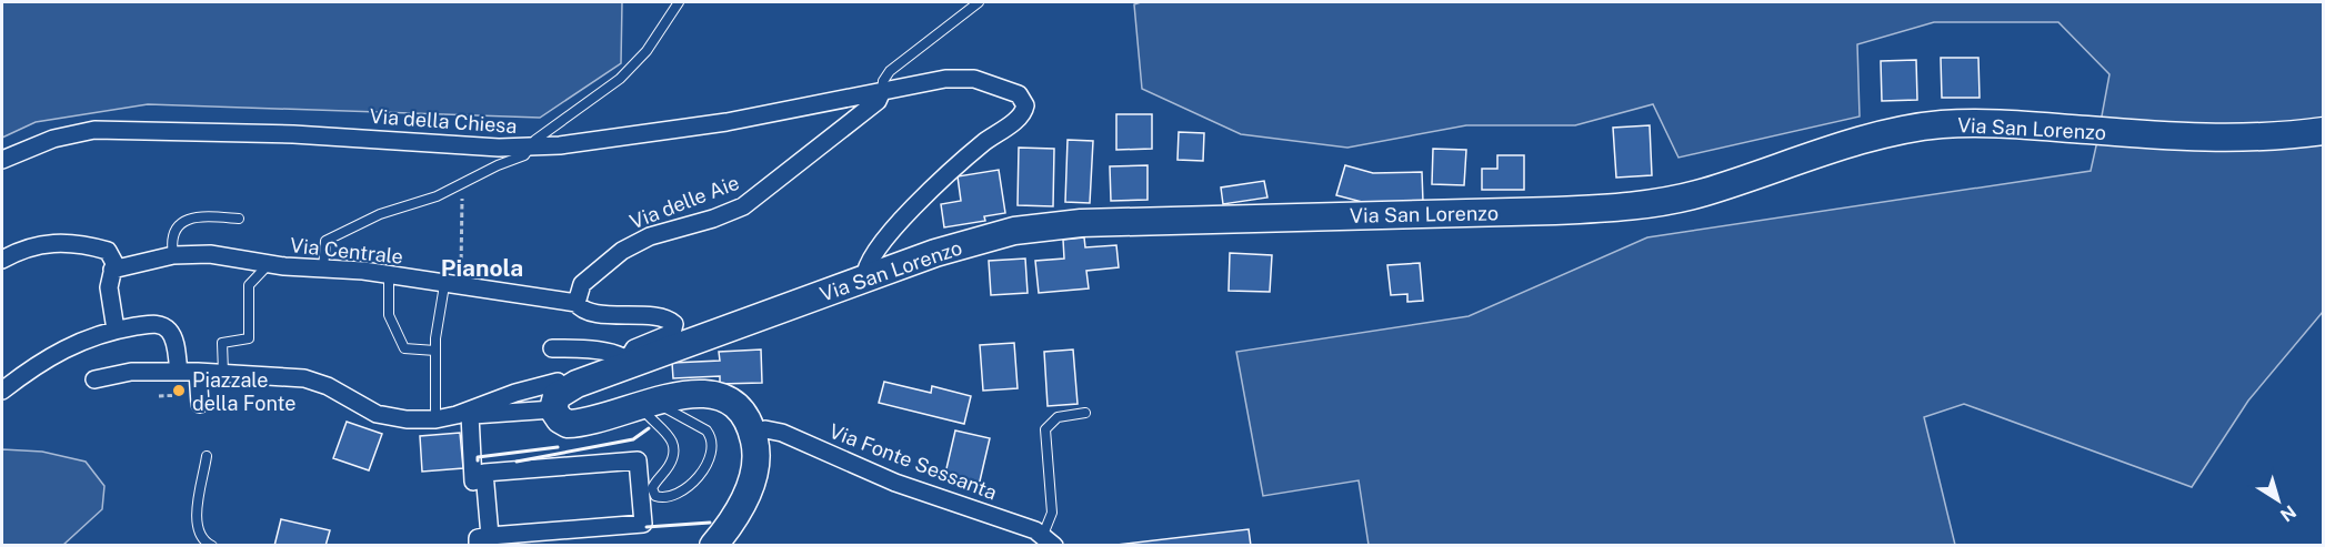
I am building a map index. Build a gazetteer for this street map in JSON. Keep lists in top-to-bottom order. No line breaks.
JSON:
{"streets":{"main road":["Via San Lorenzo"],"street":["Via della Chiesa","Via delle Aie","Via Centrale","Via Fonte Sessanta"]},"crossings":[["Via della Chiesa","Via San Lorenzo"],["Via della Chiesa","Via delle Aie"],["Via delle Aie","Via Centrale"]],"districts":["Pianola"],"places":["Piazzale della Fonte"],"north":"bottom right"}
